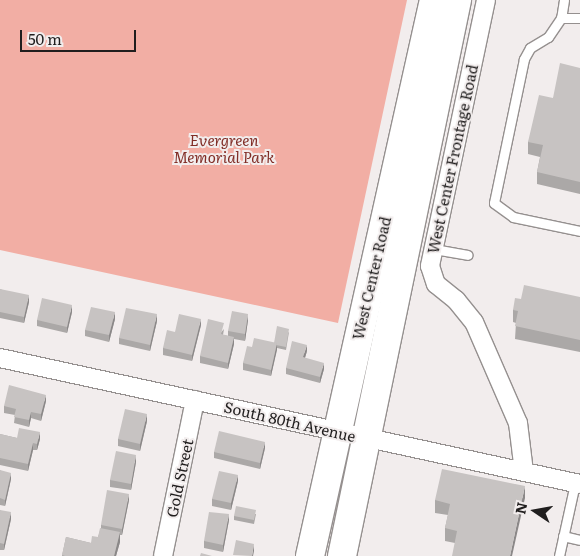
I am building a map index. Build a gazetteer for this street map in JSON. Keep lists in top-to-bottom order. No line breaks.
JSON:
{"streets":{"main road":["West Center Road"],"street":["West Center Frontage Road","South 80th Avenue","Gold Street"]},"crossings":[["West Center Frontage Road","South 80th Avenue"],["West Center Road","South 80th Avenue"],["South 80th Avenue","Gold Street"]],"parks":["Evergreen Memorial Park"],"scale_bar":"50 m","north":"left"}
